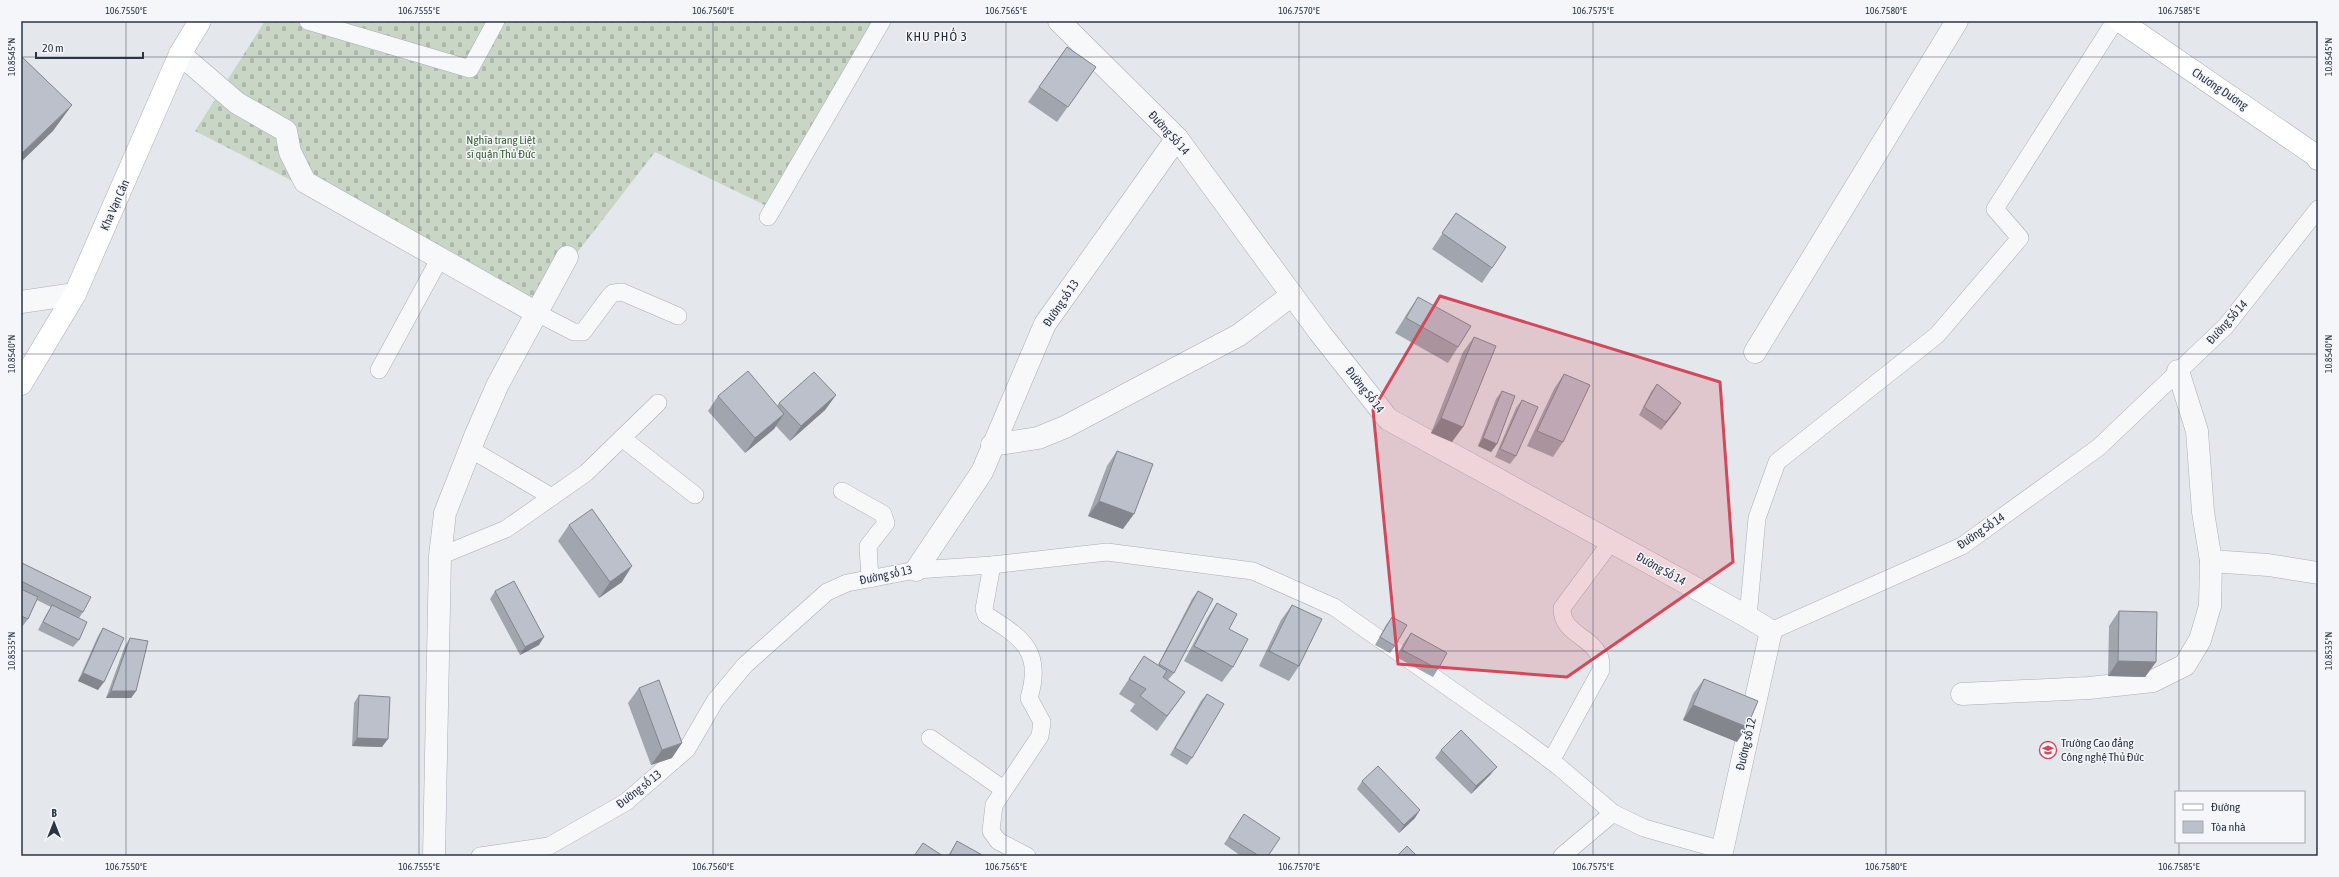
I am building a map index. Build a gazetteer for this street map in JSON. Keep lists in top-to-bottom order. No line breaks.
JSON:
{"streets":{"main road":["Chương Dương","Kha Vạn Cân"],"street":["Đường Số 14","Đường số 13","Đường số 12"]},"crossings":[["Đường Số 14","Đường số 13"],["Đường Số 14","Đường số 12"]],"districts":["KHU PHỐ 3"],"parks":["Nghĩa trang Liệt sĩ quận Thủ Đức"],"places":{"school or university":["Trường Cao đẳng Công nghệ Thủ Đức"]},"legend":["Đường","Tòa nhà"],"scale_bar":"20 m","north":"top","coordinates":["106.7550°E","106.7555°E","106.7560°E","106.7565°E","106.7570°E","106.7575°E","106.7580°E","106.7585°E","10.8545°N","10.8540°N","10.8535°N"]}
